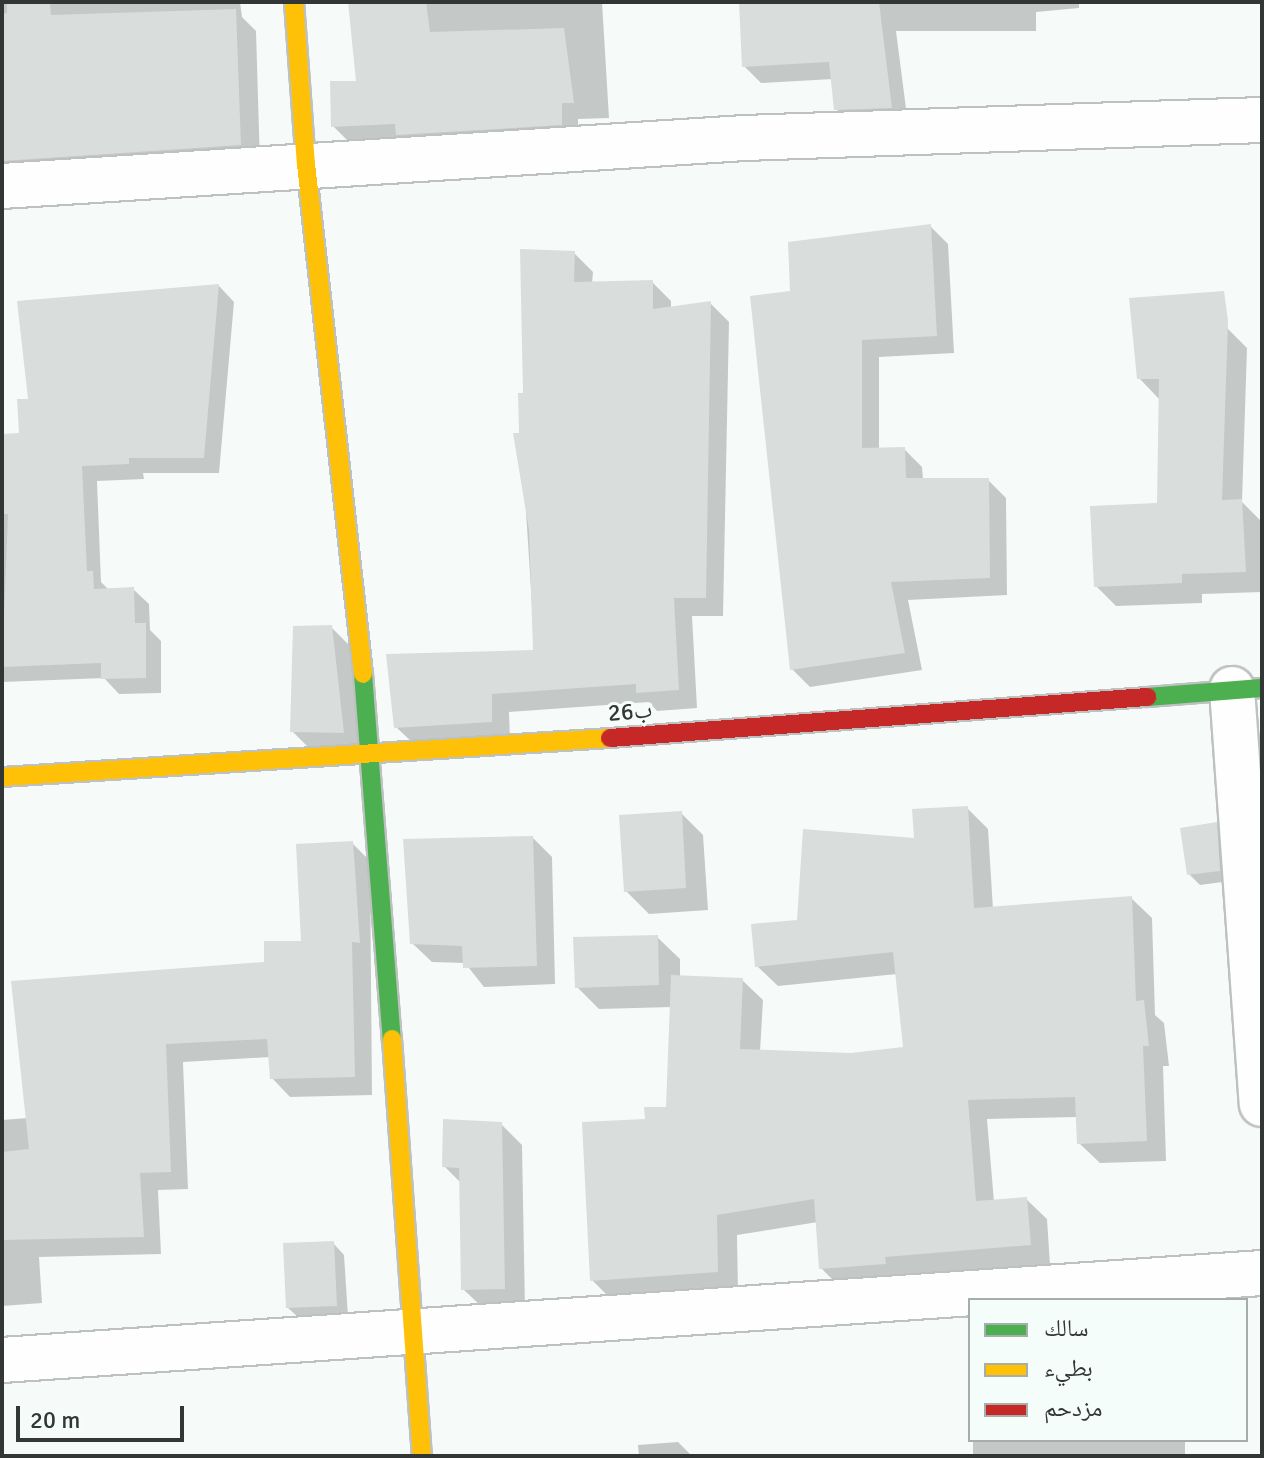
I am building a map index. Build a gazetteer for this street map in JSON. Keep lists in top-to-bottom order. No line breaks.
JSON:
{"streets":{"main road":["26ب"]},"legend":["سالك","بطيء","مزدحم"],"scale_bar":"20 m"}
